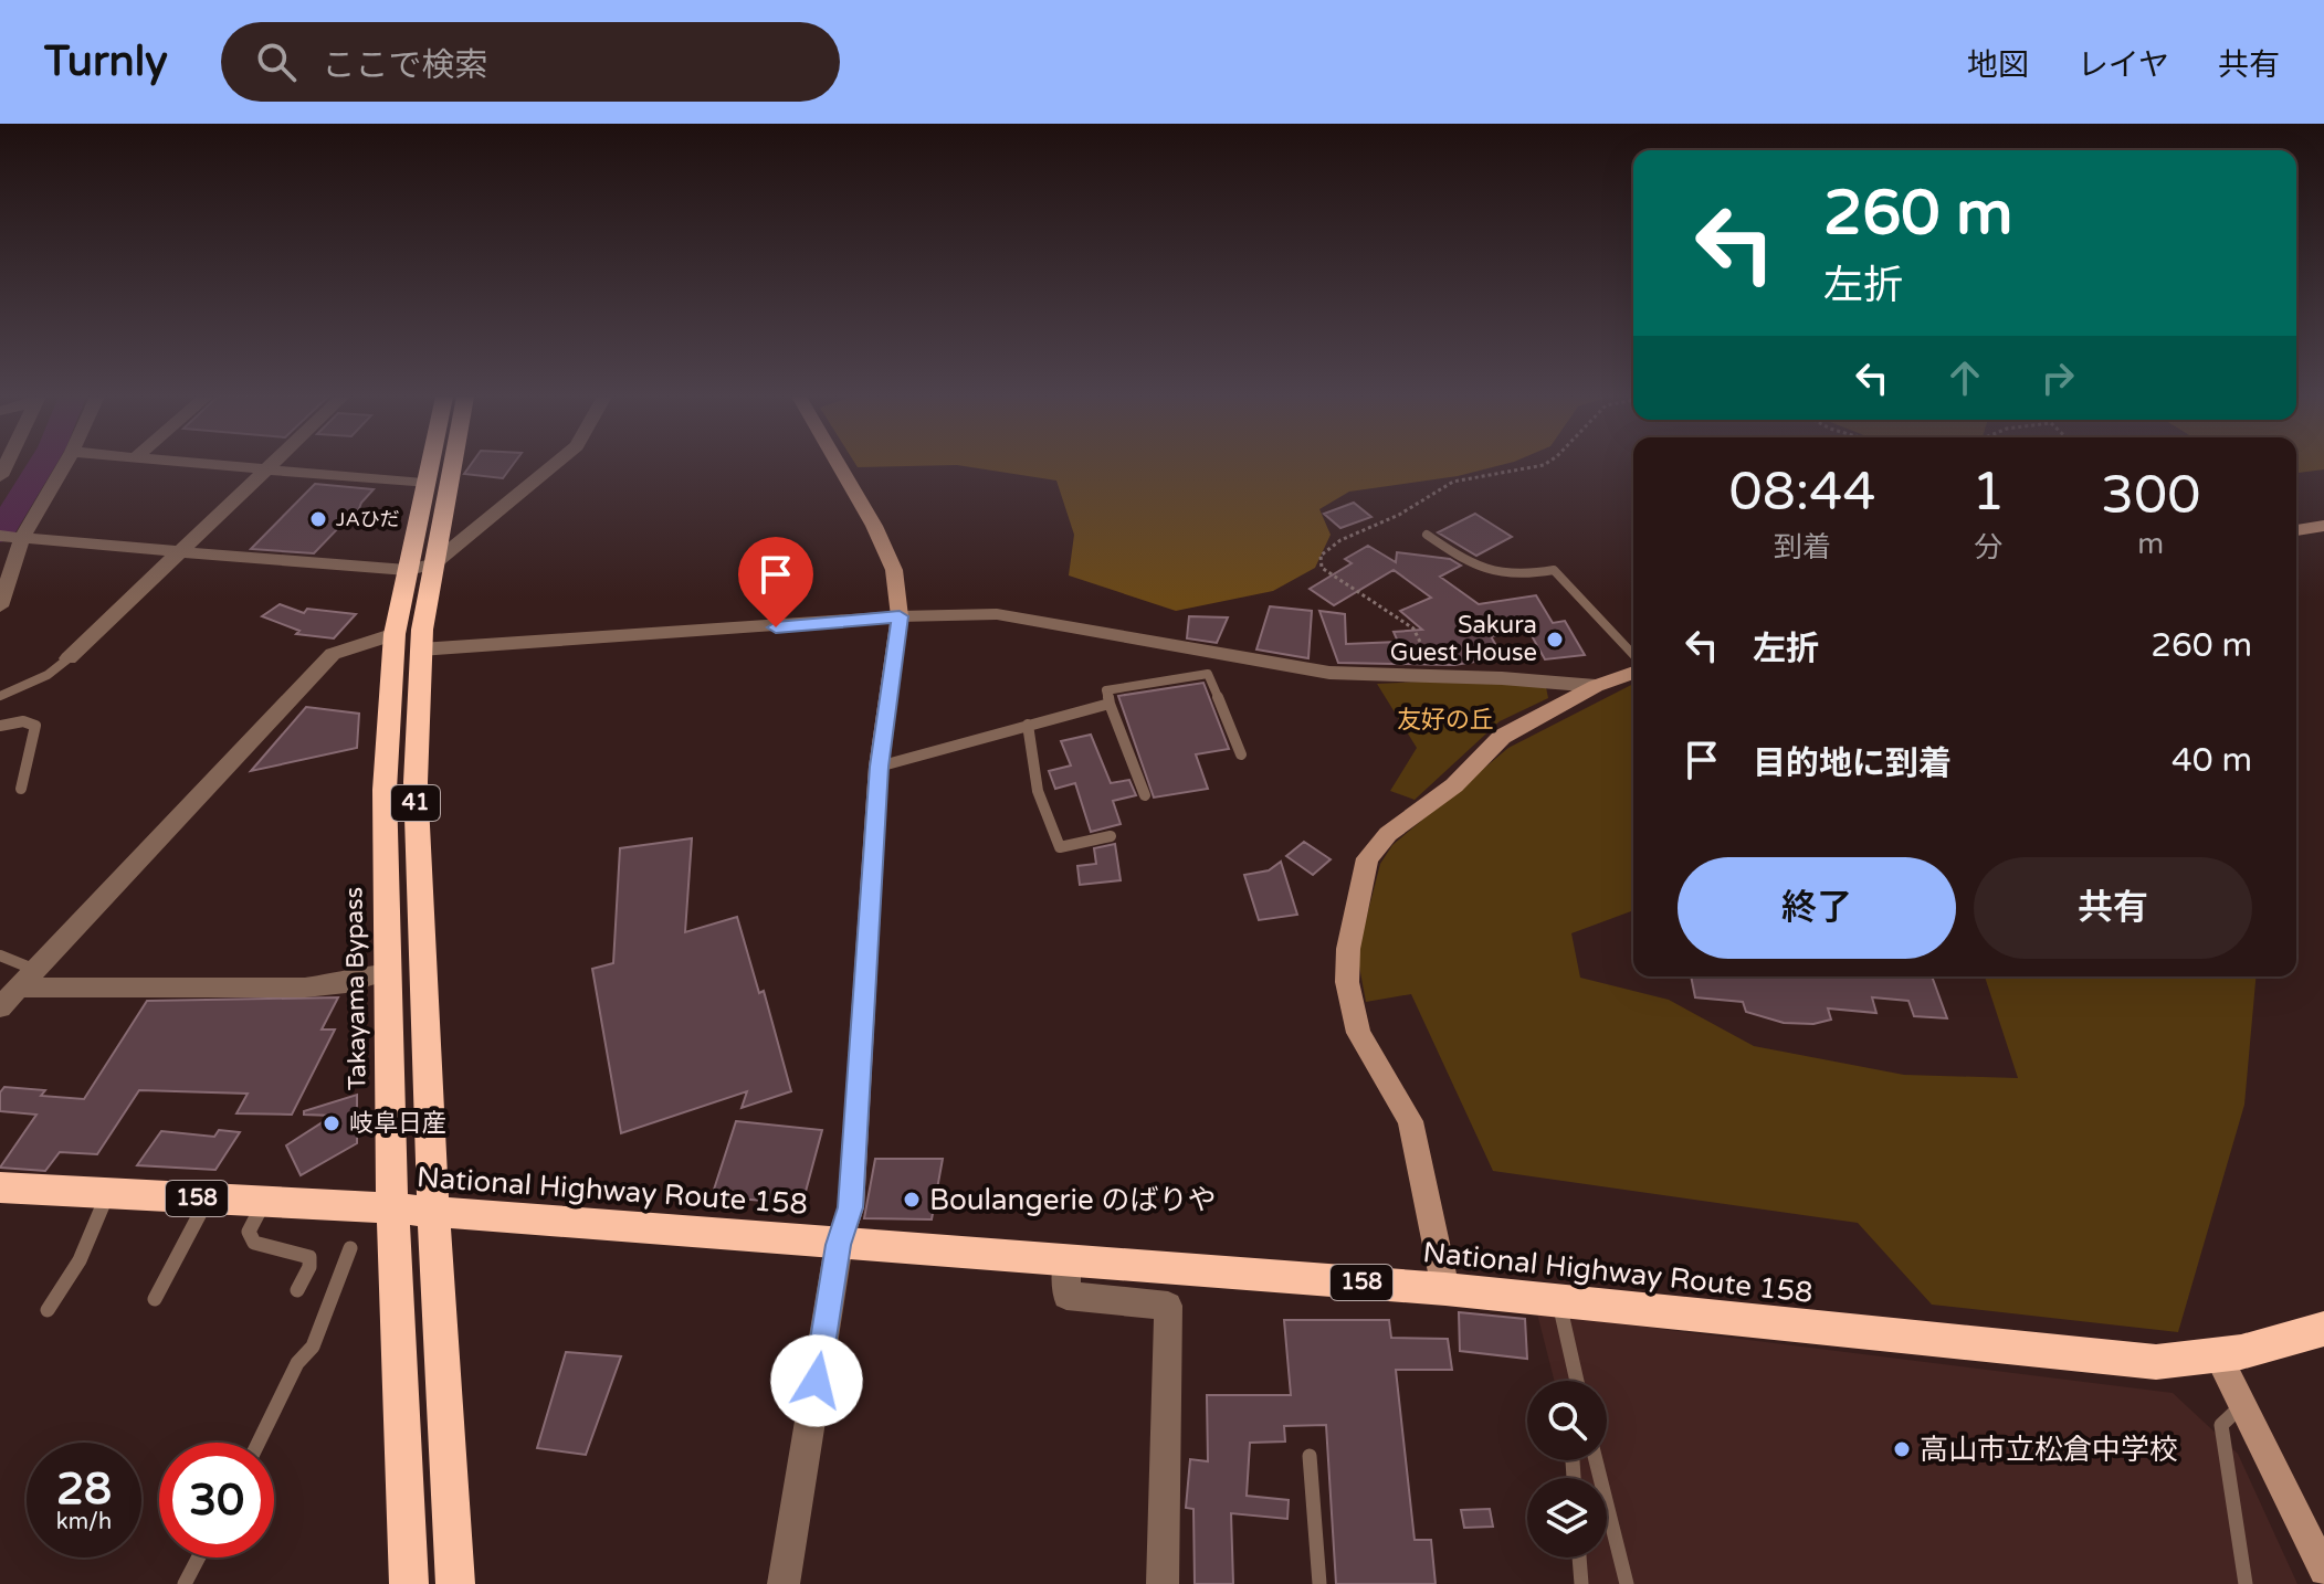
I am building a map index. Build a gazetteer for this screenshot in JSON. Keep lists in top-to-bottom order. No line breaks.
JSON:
{"streets":{"highway":["41","Takayama Bypass","National Highway Route 158","158"]},"crossings":[["41","National Highway Route 158"],["Takayama Bypass","National Highway Route 158"]],"parks":["友好の丘"],"places":["JAひだ","Sakura Guest House","岐阜日産","Boulangerie のばりや","高山市立松倉中学校"],"page":{"header":"Turnly","search":"ここで検索","nav":["地図","レイヤ","共有"],"turn":["260 m","左折"],"eta":["08:44","到着","1","分","300","m"],"list":[{"name":"左折","value":"260 m"},{"name":"目的地に到着","value":"40 m"}],"buttons":["終了","共有"],"speed":"28 km/h","limit":"30"}}
